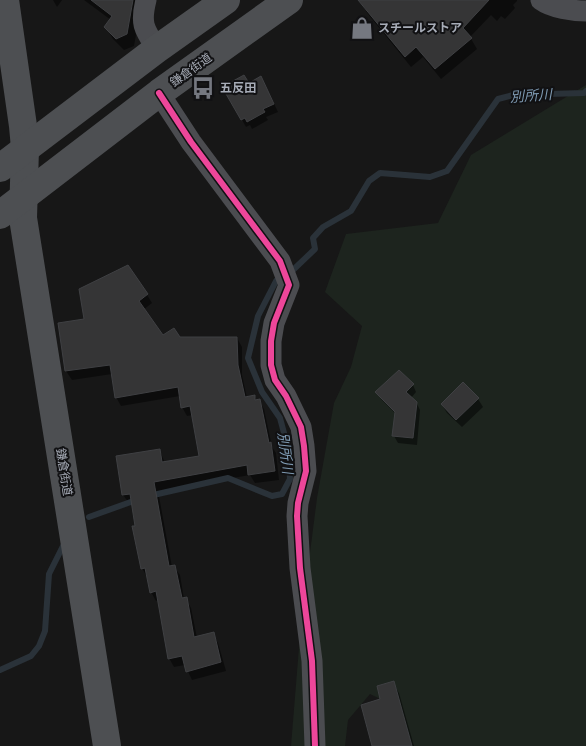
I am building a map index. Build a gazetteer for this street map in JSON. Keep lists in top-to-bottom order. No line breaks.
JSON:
{"streets":{"main road":["鎌倉街道"]},"water":["別所川"],"places":{"shop":["スチールストア"],"bus stop":["五反田"]}}
